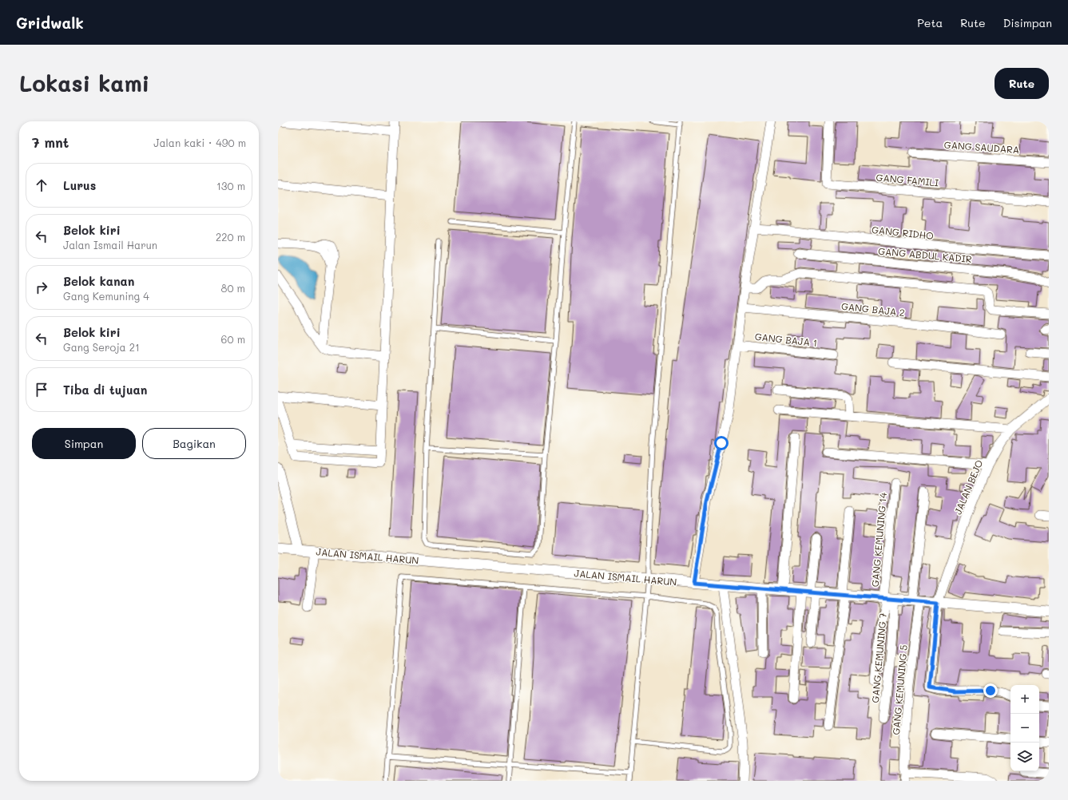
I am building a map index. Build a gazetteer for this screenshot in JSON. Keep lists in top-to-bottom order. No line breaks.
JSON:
{"streets":{"street":["GANG SAUDARA","GANG FAMILI","GANG RIDHO","GANG ABDUL KADIR","GANG BAJA 2","GANG BAJA 1","JALAN BEJO","GANG KEMUNING 14","JALAN ISMAIL HARUN","GANG KEMUNING 7","GANG KEMUNING 5"]},"crossings":[["JALAN BEJO","JALAN ISMAIL HARUN"],["GANG KEMUNING 14","JALAN ISMAIL HARUN"],["GANG KEMUNING 14","GANG KEMUNING 7"],["JALAN ISMAIL HARUN","GANG KEMUNING 7"],["JALAN ISMAIL HARUN","GANG KEMUNING 5"]],"page":{"header":"Gridwalk","nav":["Peta","Rute","Disimpan"],"buttons":["Rute",["Simpan","Bagikan"]],"title":"Lokasi kami","heading":["7 mnt","Jalan kaki · 490 m"],"list":[["Lurus","130 m"],["Belok kiri","Jalan Ismail Harun","220 m"],["Belok kanan","Gang Kemuning 4","80 m"],["Belok kiri","Gang Seroja 21","60 m"],"Tiba di tujuan"],"map_buttons":["+","−"]}}
